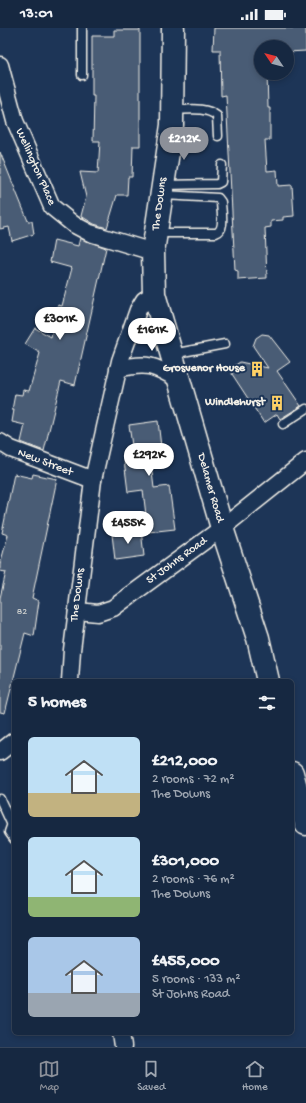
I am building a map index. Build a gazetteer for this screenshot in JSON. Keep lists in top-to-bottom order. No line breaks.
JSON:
{"streets":{"street":["Wellington Place","The Downs","New Street","Delamer Road","St Johns Road"]},"crossings":[["Wellington Place","The Downs"],["The Downs","New Street"],["The Downs","Delamer Road"],["The Downs","St Johns Road"],["Delamer Road","St Johns Road"]],"places":{"building":["Grosvenor House","Windlehurst"]},"house_numbers":["82"],"north":"top left","page":{"status":"13:01","price":["£212K","£301K","£161K","£292K","£455K"],"heading":"5 homes","list":[{"name":"£212,000","note":"2 rooms · 72 m² · The Downs"},{"name":"£301,000","note":"2 rooms · 76 m² · The Downs"},{"name":"£455,000","note":"5 rooms · 133 m² · St Johns Road"}],"tabs":["Map","Saved","Home"]}}
